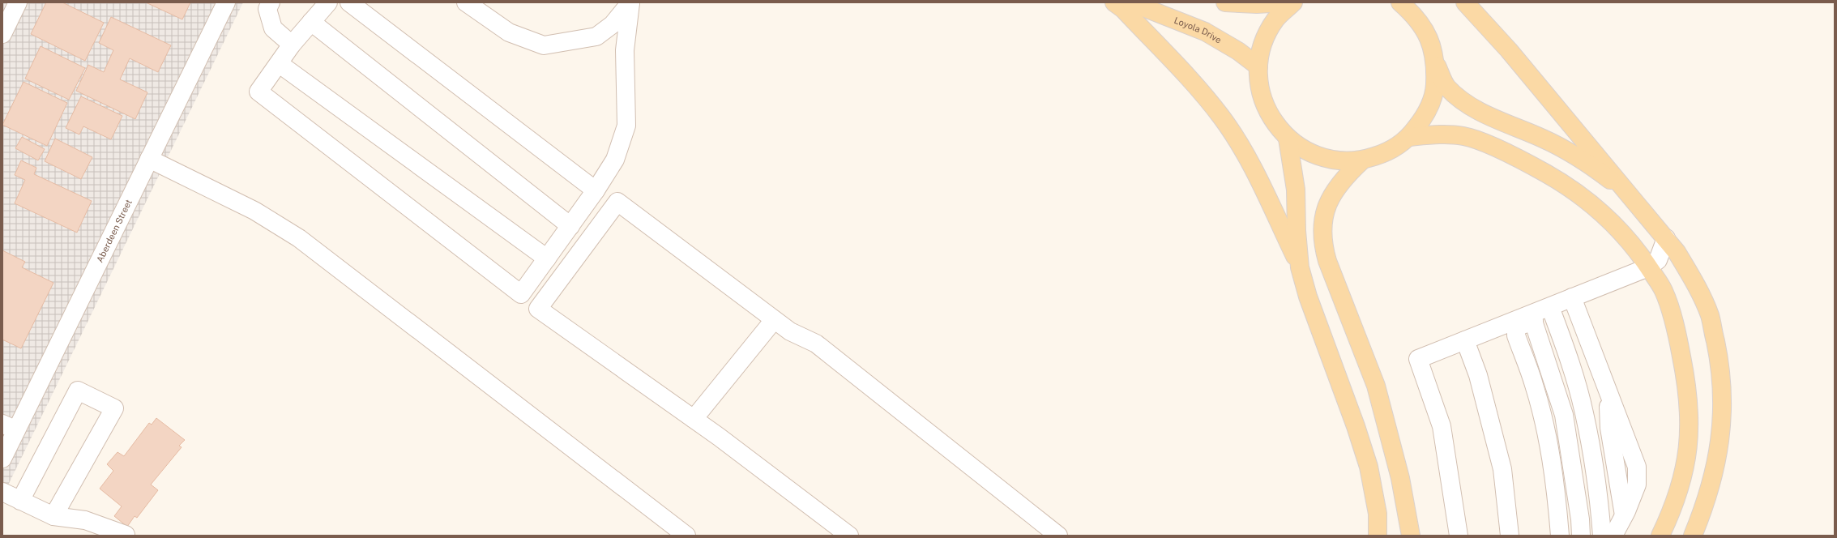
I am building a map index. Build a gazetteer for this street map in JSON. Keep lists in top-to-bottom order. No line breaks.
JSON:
{"streets":{"main road":["Loyola Drive"],"street":["Aberdeen Street"]}}
